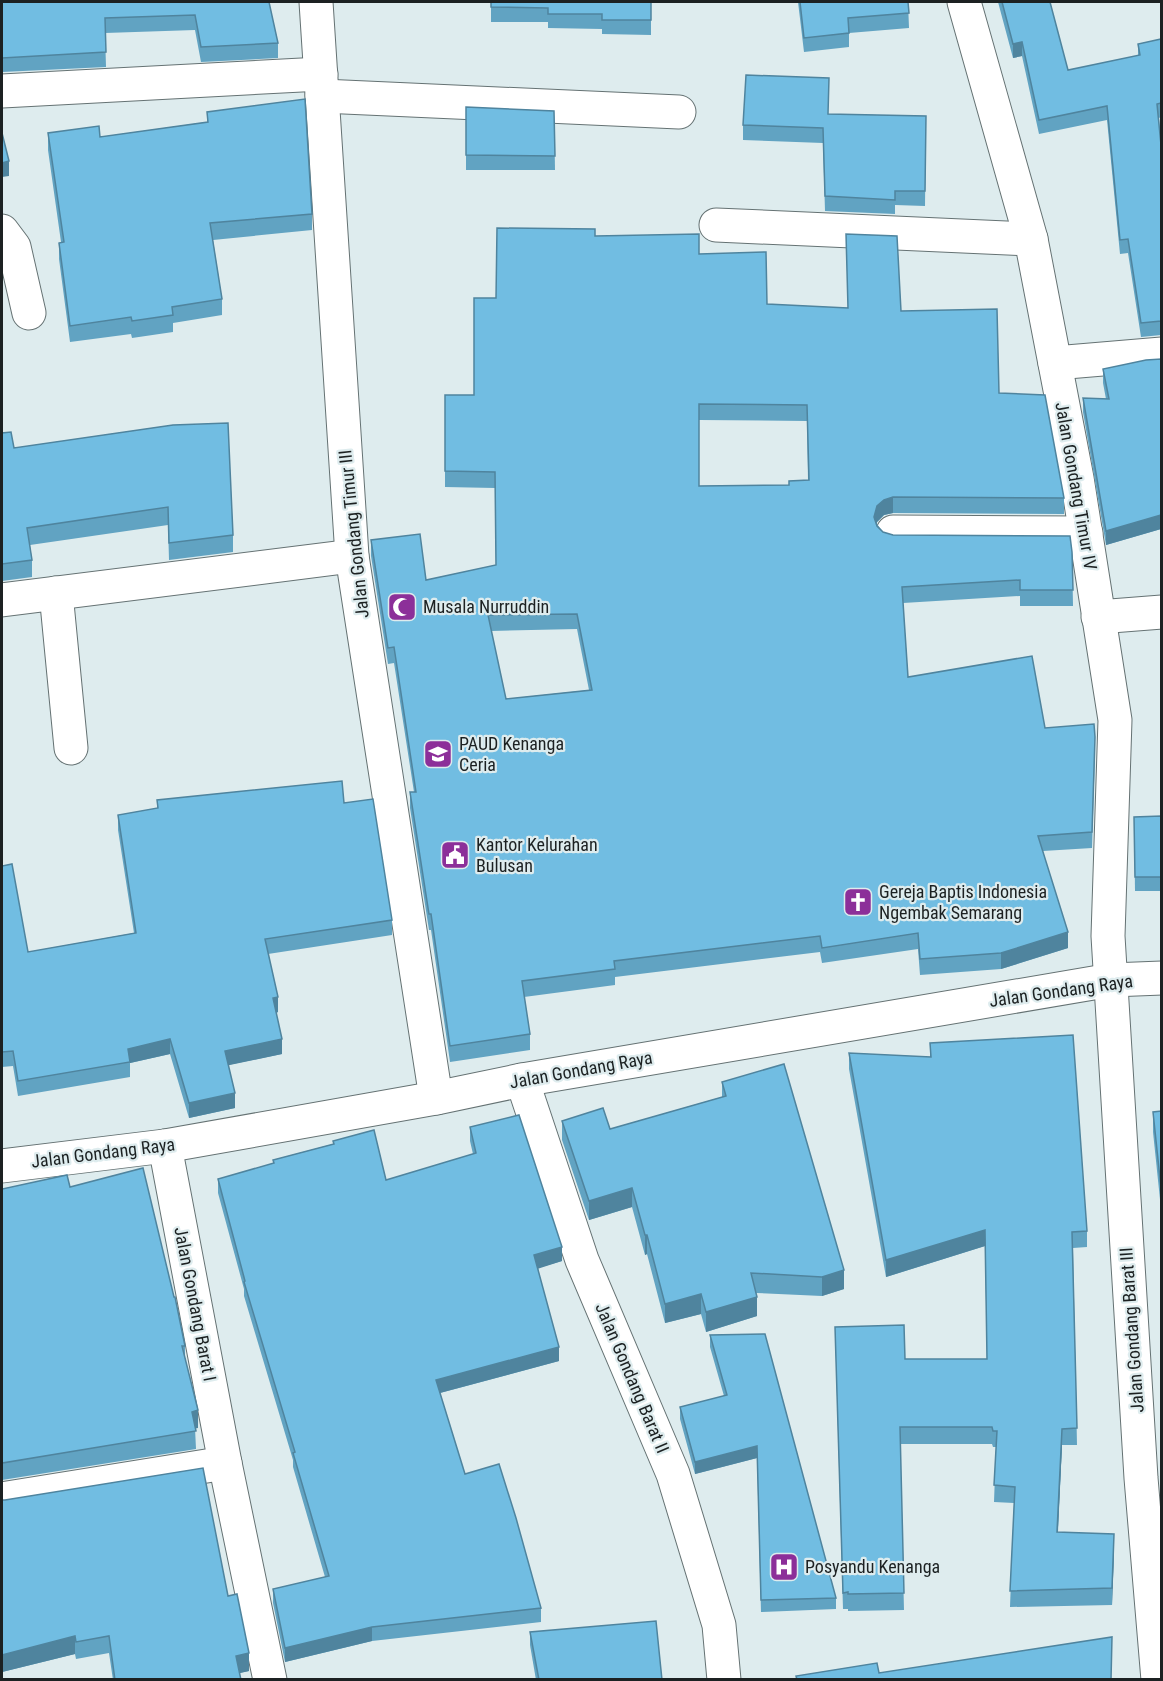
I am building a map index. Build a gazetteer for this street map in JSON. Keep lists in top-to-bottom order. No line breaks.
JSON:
{"streets":{"street":["Jalan Gondang Timur IV","Jalan Gondang Timur III","Jalan Gondang Raya","Jalan Gondang Barat I","Jalan Gondang Barat III","Jalan Gondang Barat II"]},"crossings":[["Jalan Gondang Timur IV","Jalan Gondang Raya"],["Jalan Gondang Timur IV","Jalan Gondang Barat III"],["Jalan Gondang Timur III","Jalan Gondang Raya"],["Jalan Gondang Raya","Jalan Gondang Barat I"],["Jalan Gondang Raya","Jalan Gondang Barat III"],["Jalan Gondang Raya","Jalan Gondang Barat II"]],"places":{"mosque":["Musala Nurruddin"],"school or university":["PAUD Kenanga Ceria"],"public building":["Kantor Kelurahan Bulusan"],"church":["Gereja Baptis Indonesia Ngembak Semarang"],"hospital":["Posyandu Kenanga"]}}
